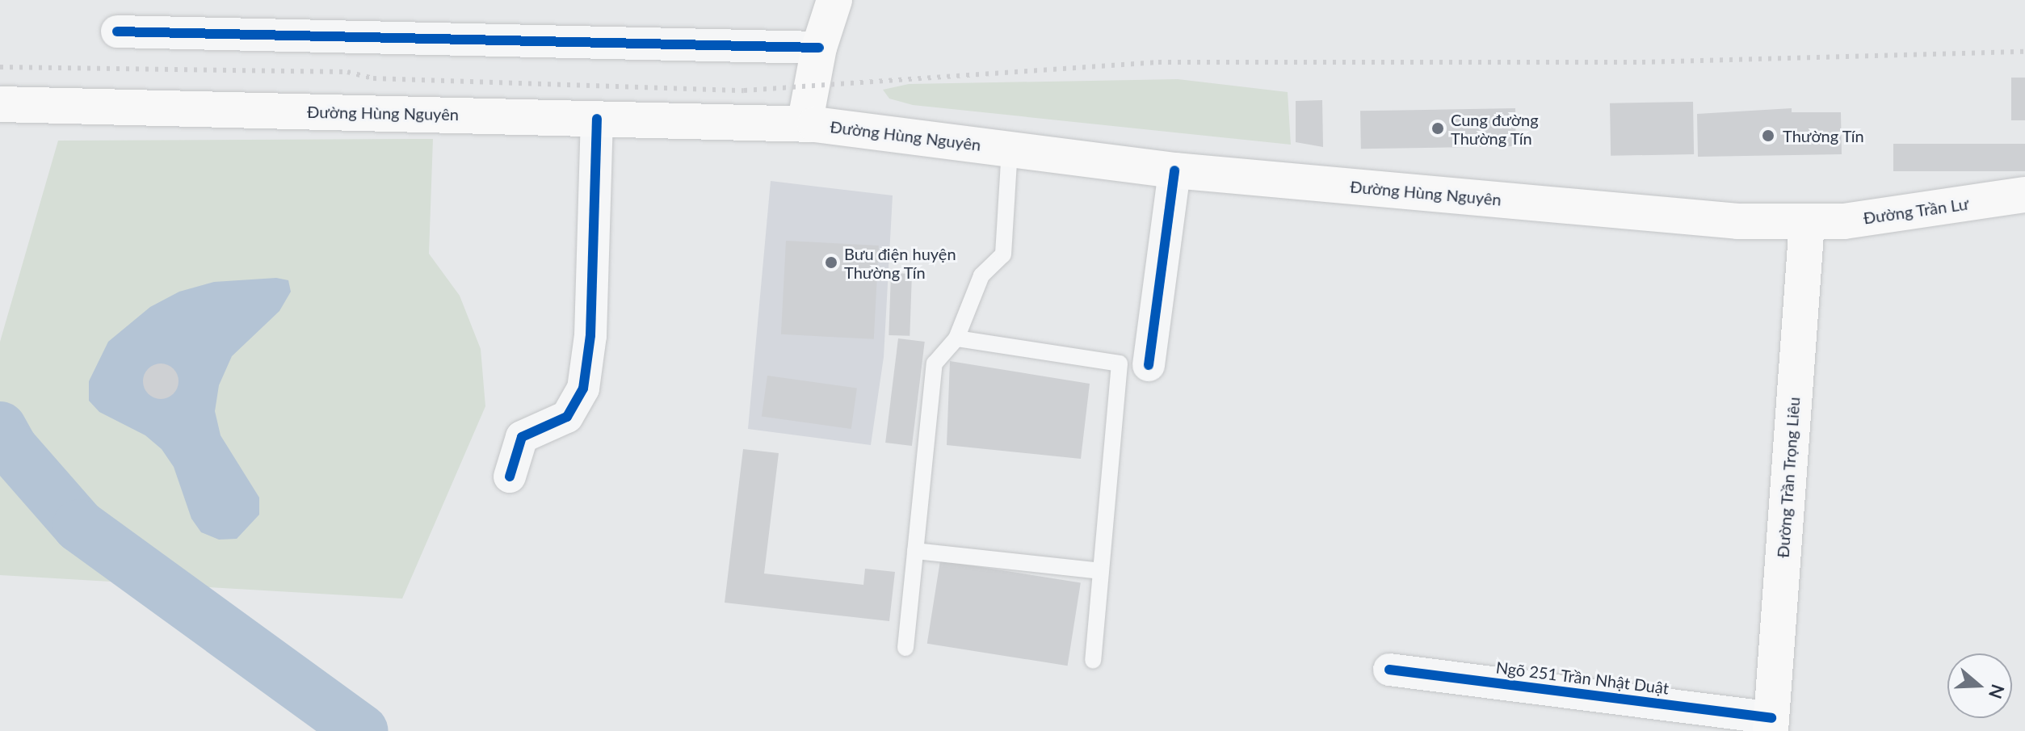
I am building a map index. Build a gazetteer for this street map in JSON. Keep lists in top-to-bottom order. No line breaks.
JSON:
{"streets":{"main road":["Đường Hùng Nguyên","Đường Trần Lư","Đường Trần Trọng Liêu"],"street":["Ngõ 251 Trần Nhật Duật"]},"crossings":[["Đường Hùng Nguyên","Đường Trần Lư"],["Đường Hùng Nguyên","Đường Trần Trọng Liêu"],["Đường Trần Lư","Đường Trần Trọng Liêu"],["Đường Trần Trọng Liêu","Ngõ 251 Trần Nhật Duật"]],"places":["Cung đường Thường Tín","Thường Tín","Bưu điện huyện Thường Tín"],"north":"right"}
